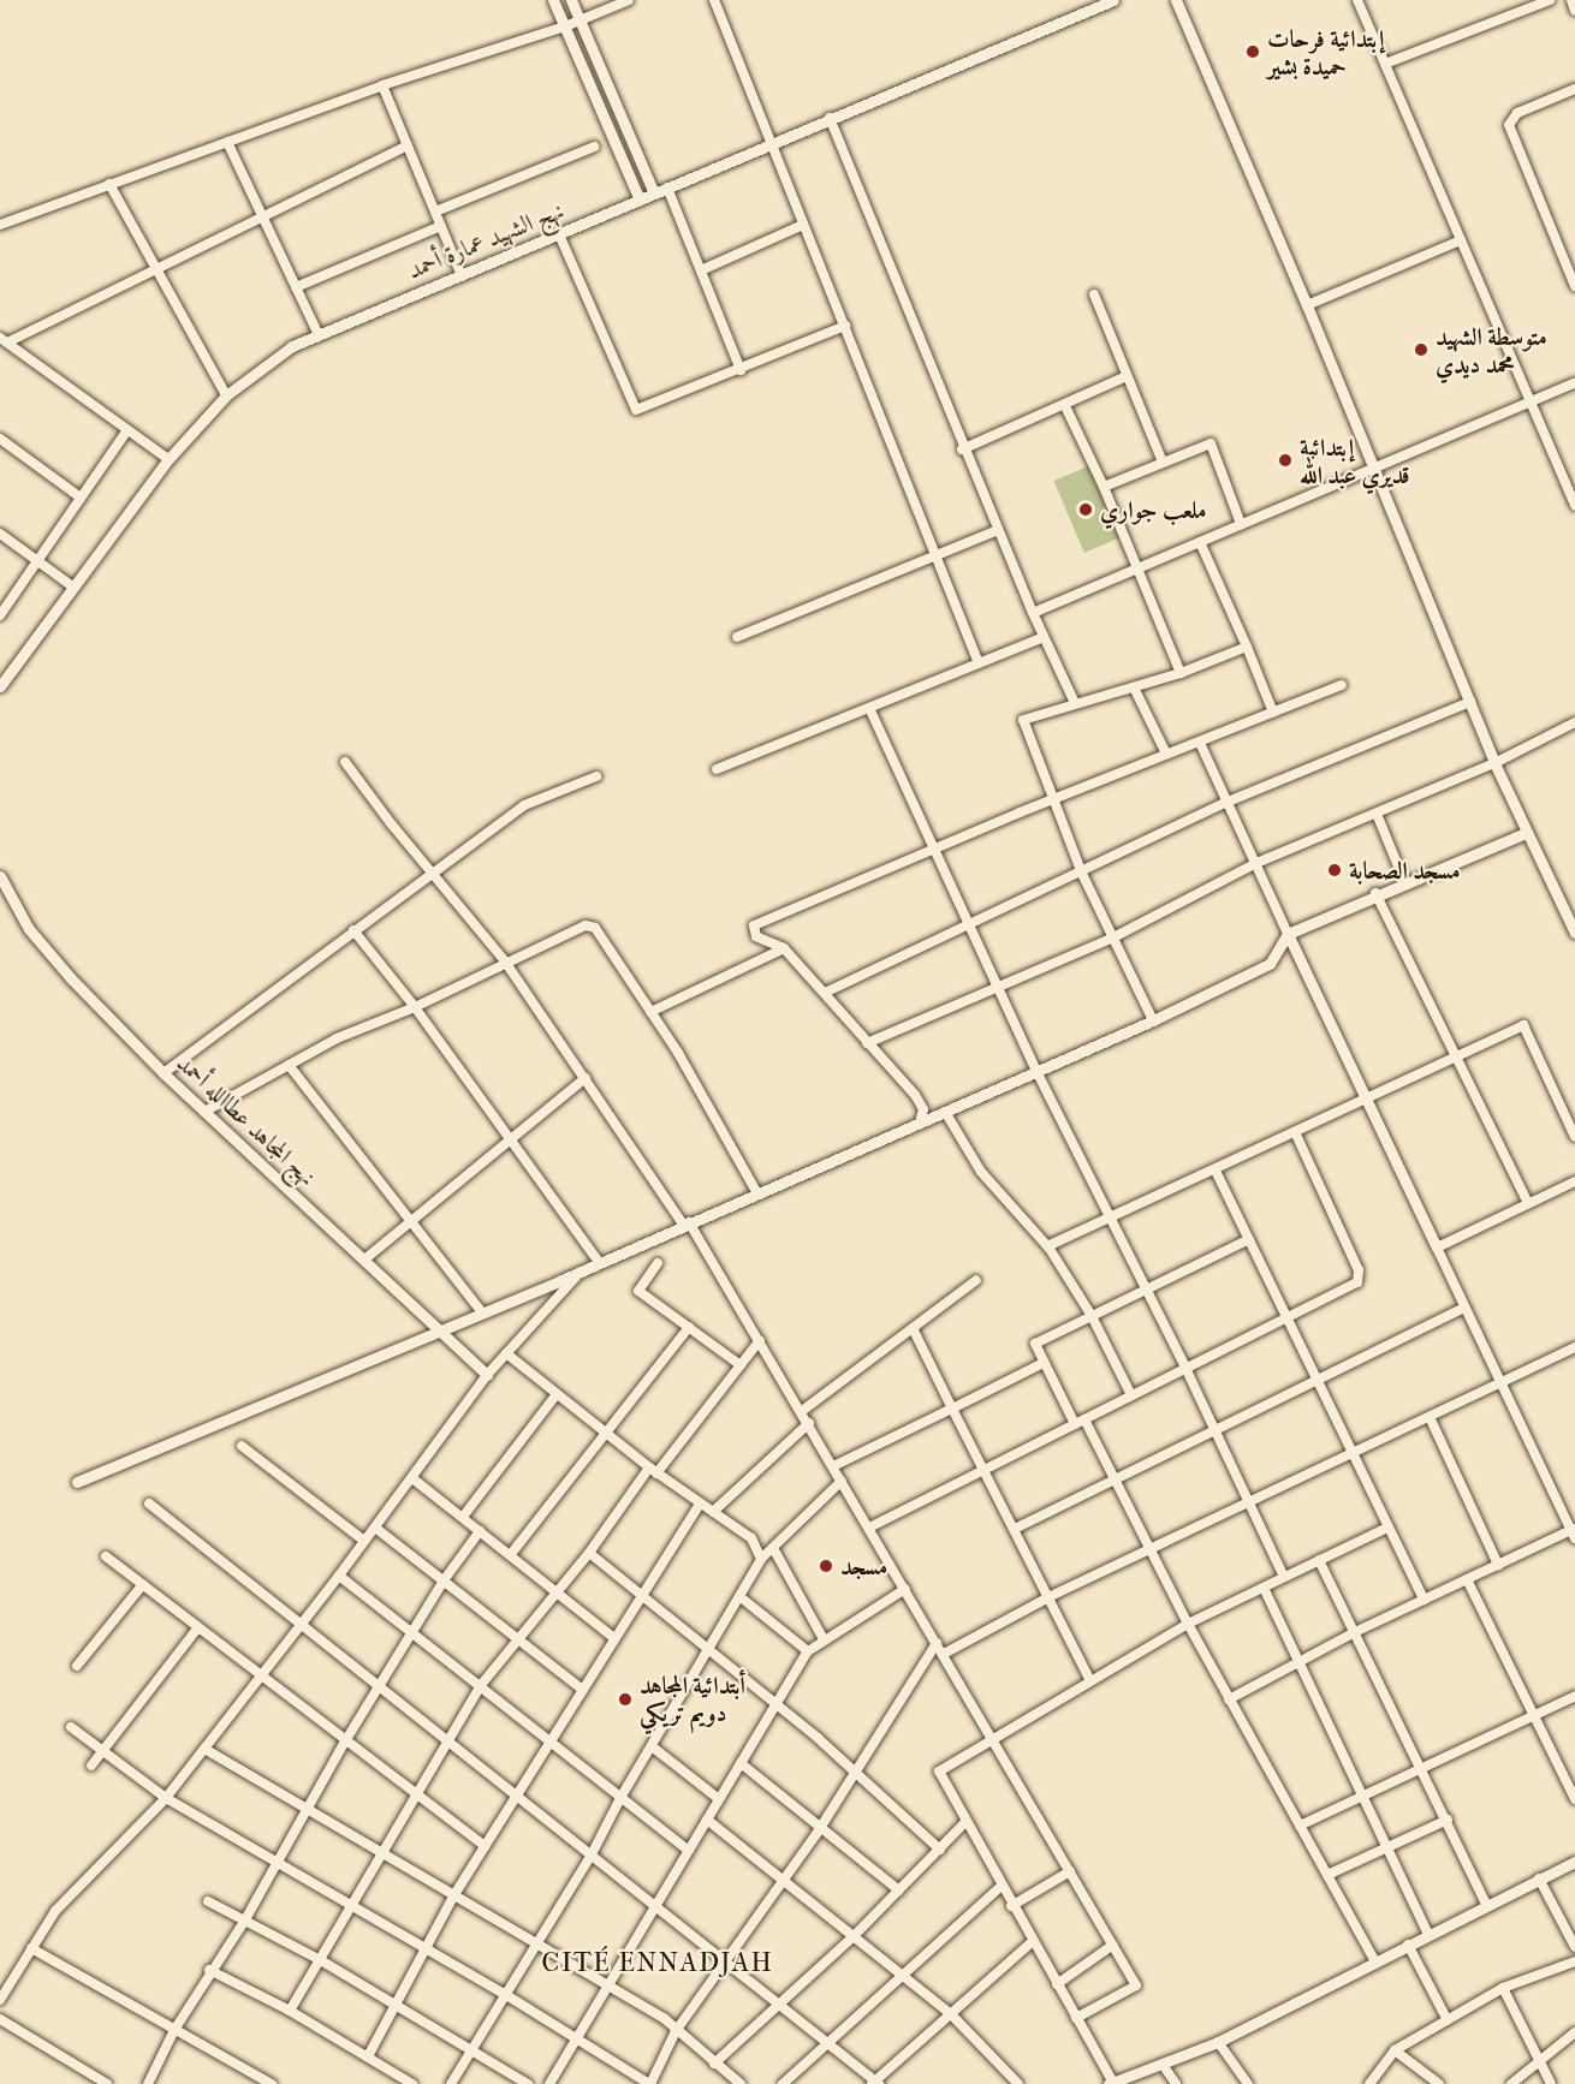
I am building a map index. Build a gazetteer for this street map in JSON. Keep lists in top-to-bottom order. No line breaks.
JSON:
{"streets":{"street":["نهج الشهيد عمارة أحمد","نهج المجاهد عطاالله أحمد"]},"districts":["CITÉ ENNADJAH"],"places":["إبتدائية فرحات حميدة بشير","متوسطة الشهيد محمد ديدي","إبتدائية قديري عبد الله","ملعب جواري","مسجد الصحابة","مسجد","أبتدائية المجاهد دويم تريكي"]}
